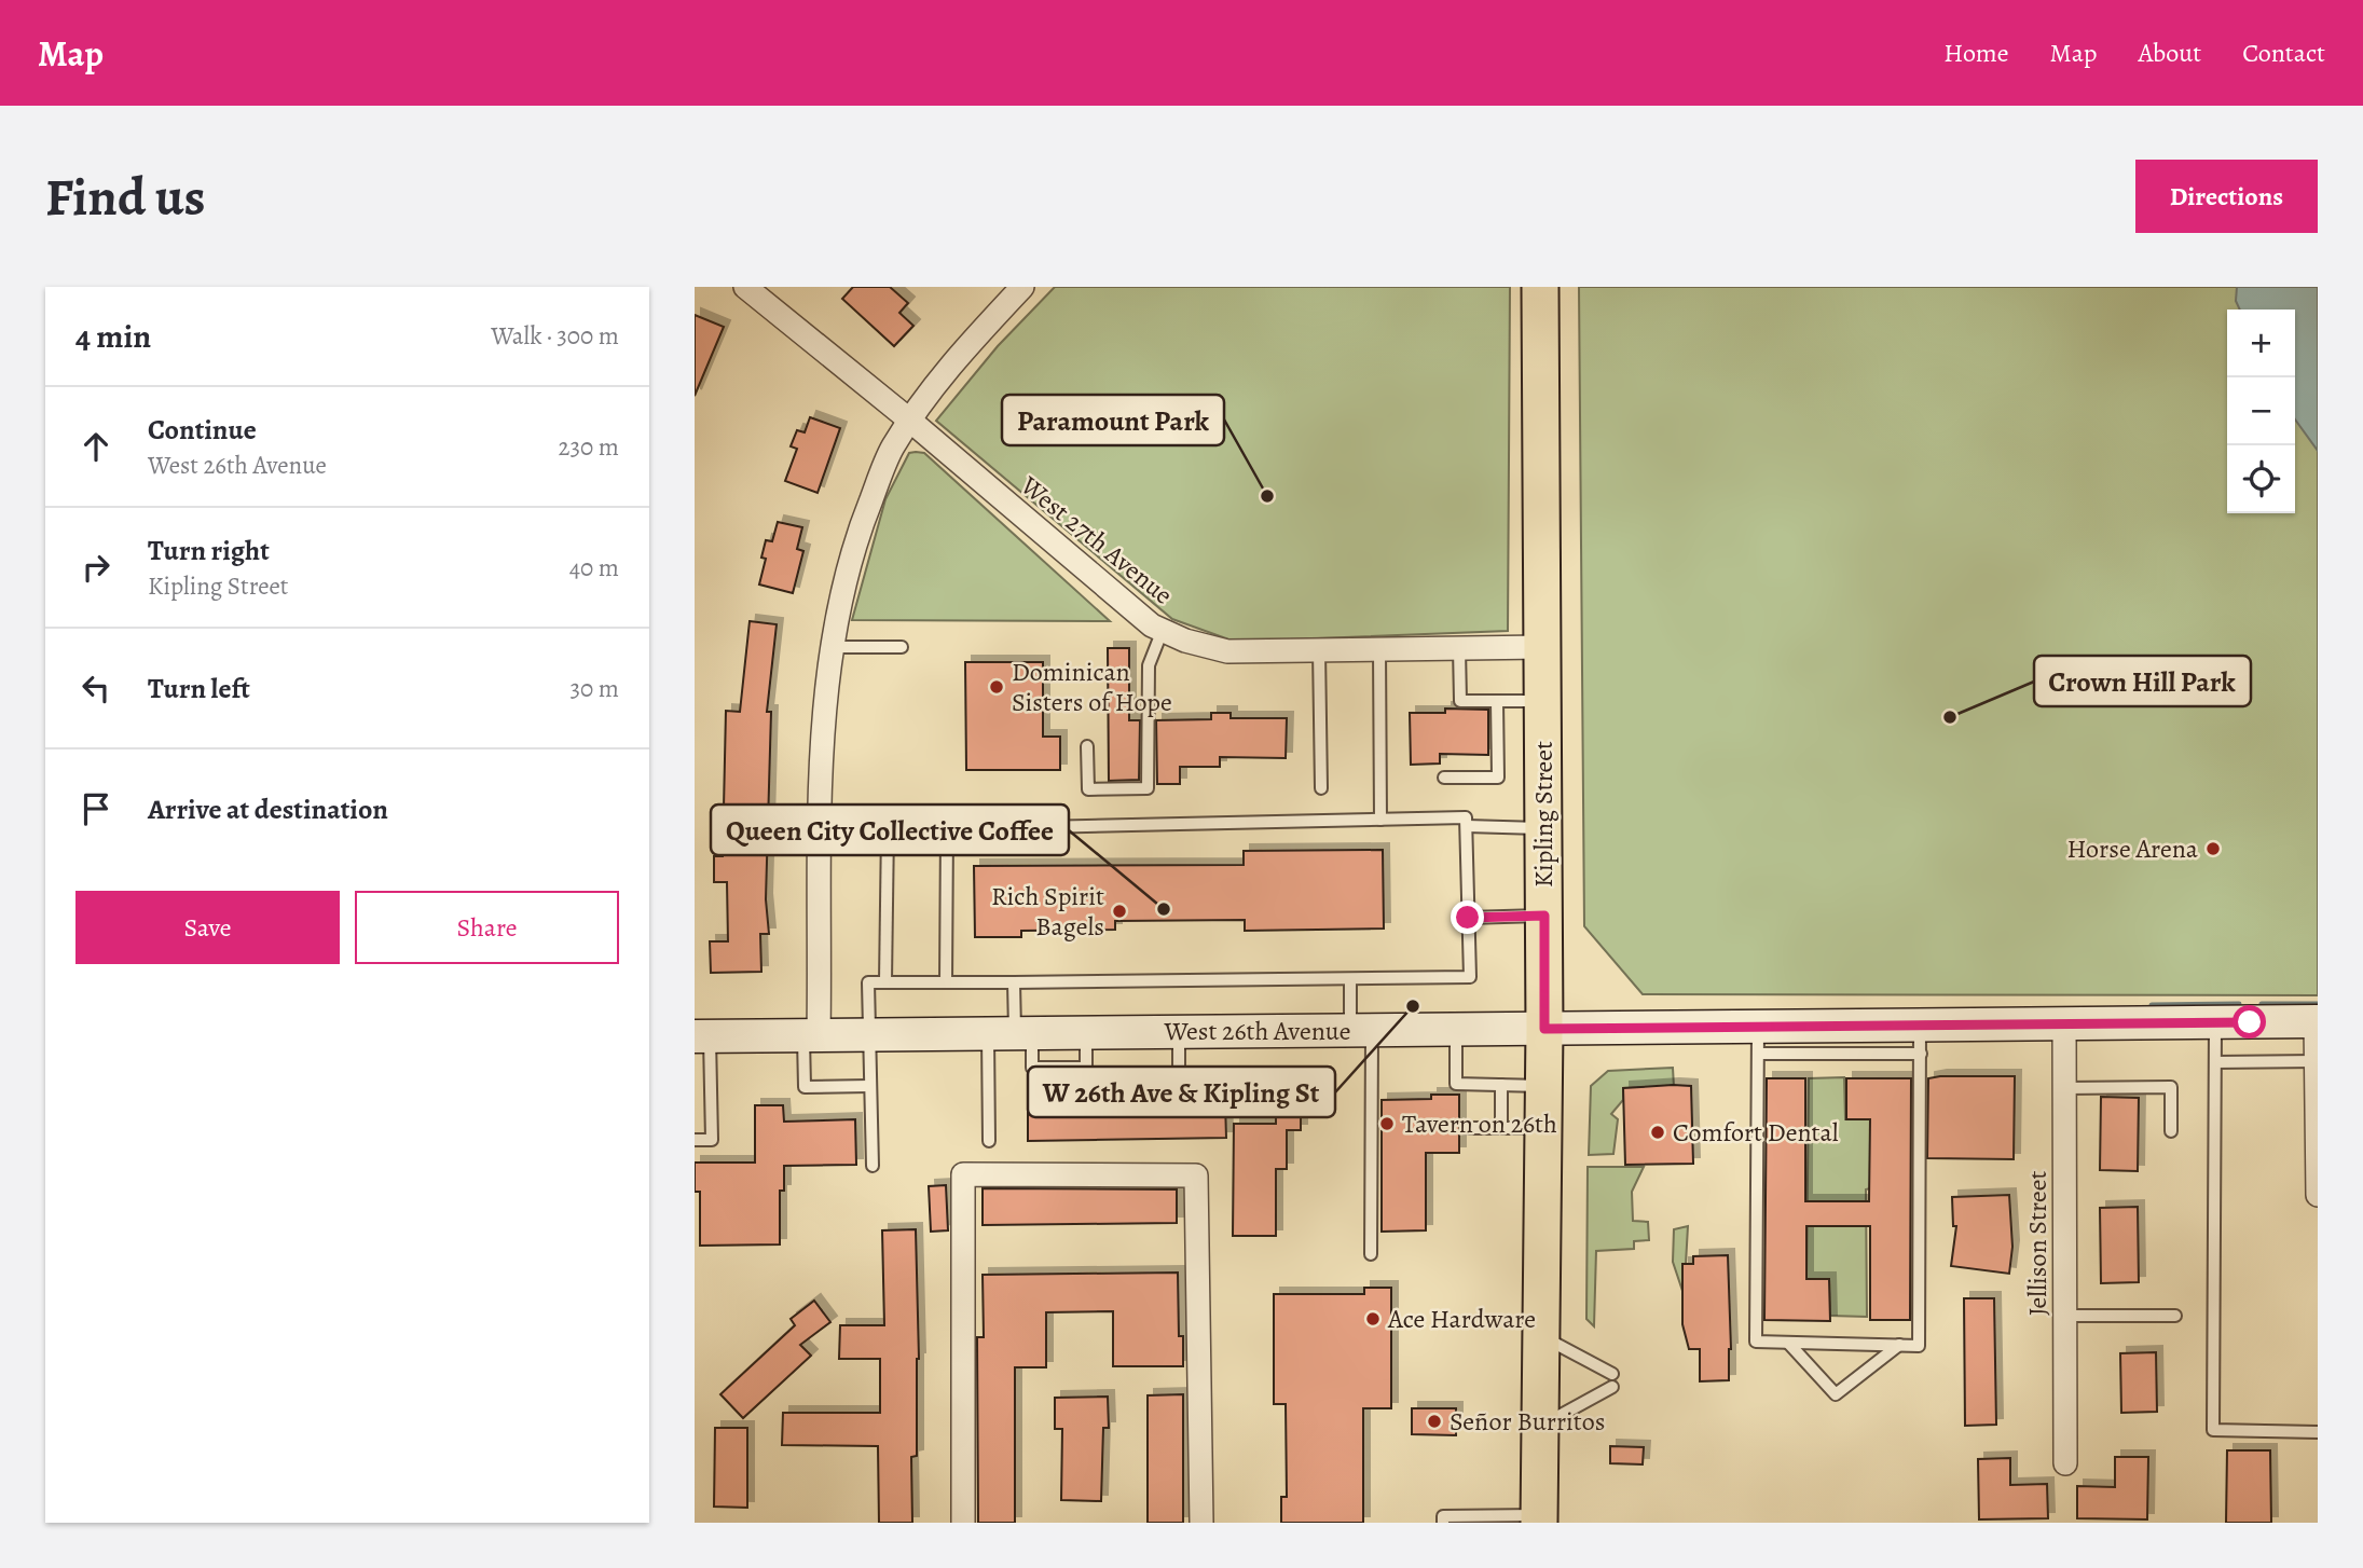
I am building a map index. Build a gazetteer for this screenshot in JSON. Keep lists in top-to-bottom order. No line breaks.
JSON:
{"streets":{"main road":["Kipling Street"],"street":["West 27th Avenue","West 26th Avenue","Jellison Street"]},"crossings":[["West 27th Avenue","Kipling Street"],["Kipling Street","West 26th Avenue"],["West 26th Avenue","Jellison Street"]],"places":["Paramount Park","Dominican Sisters of Hope","Crown Hill Park","Horse Arena","Queen City Collective Coffee","Rich Spirit Bagels","W 26th Ave & Kipling St","Tavern on 26th","Comfort Dental","Ace Hardware","Señor Burritos"],"page":{"header":"Map","nav":["Home","Map","About","Contact"],"buttons":["Directions",["Save","Share"]],"title":"Find us","heading":["4 min","Walk · 300 m"],"map_buttons":["+","−"],"list":[["Continue","West 26th Avenue","230 m"],["Turn right","Kipling Street","40 m"],["Turn left","30 m"],"Arrive at destination"]}}
